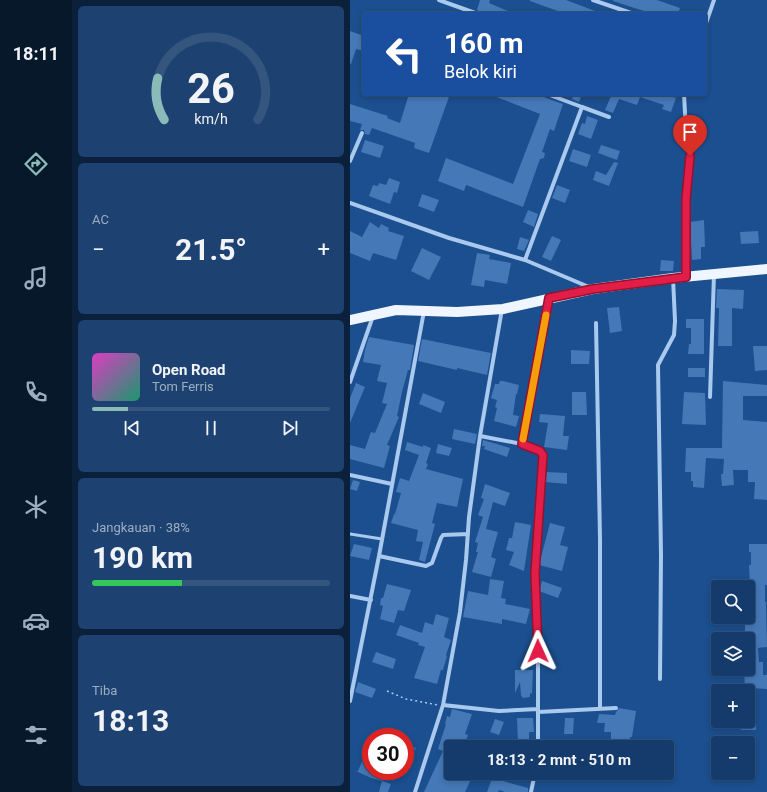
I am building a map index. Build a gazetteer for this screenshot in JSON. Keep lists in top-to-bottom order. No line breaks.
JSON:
{"page":{"tabs":"18:11","turn":["160 m","Belok kiri"],"tile":["AC",["Jangkauan · 38%","190 km"],["Tiba","18:13"]],"heat":["−","21.5°","+"],"song":["Open Road","Tom Ferris"],"map_buttons":["+","−"],"limit":"30","trip":"18:13 · 2 mnt · 510 m","gauge":["26","km/h"]}}
